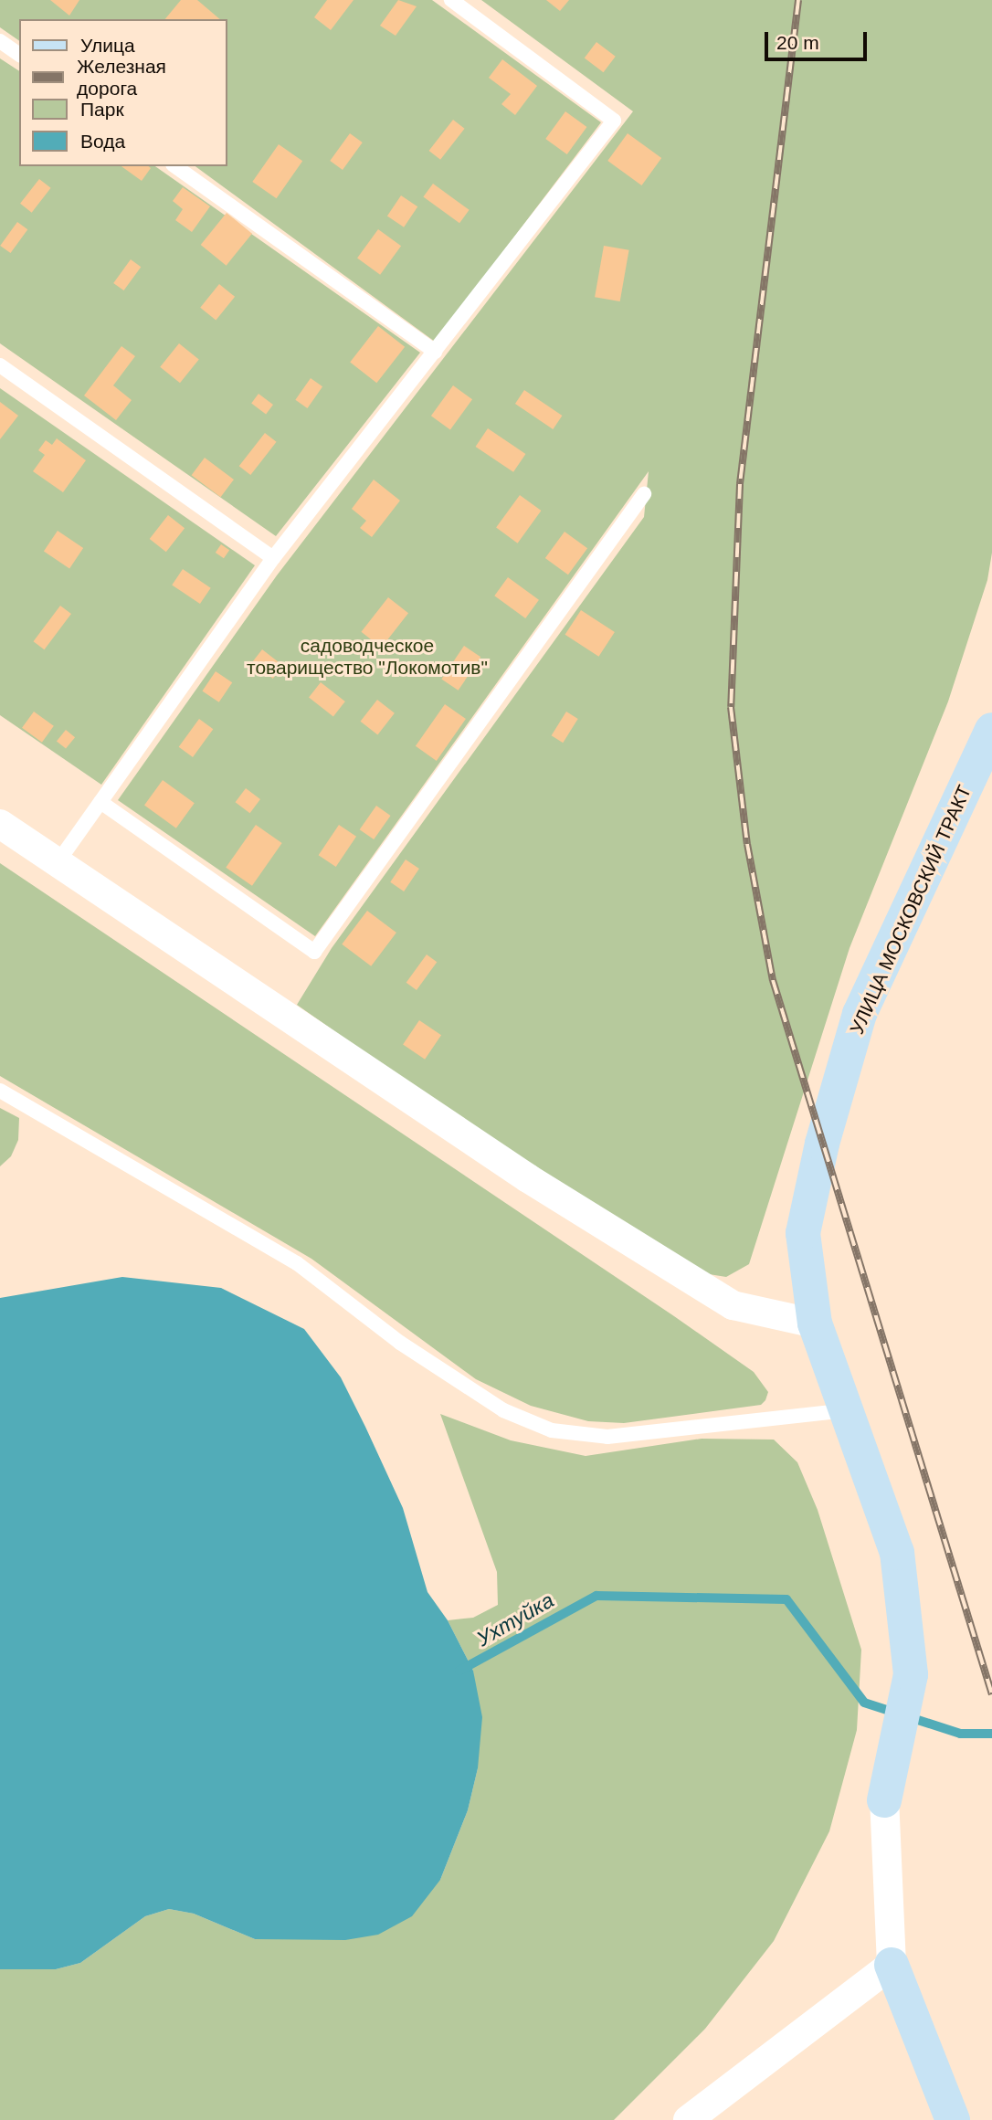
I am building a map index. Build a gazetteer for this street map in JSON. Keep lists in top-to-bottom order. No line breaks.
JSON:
{"streets":{"street":["УЛИЦА МОСКОВСКИЙ ТРАКТ"]},"water":["Ухтуйка"],"parks":["садоводческое товарищество \"Локомотив\""],"legend":["Улица","Железная дорога","Парк","Вода"],"scale_bar":"20 m"}
